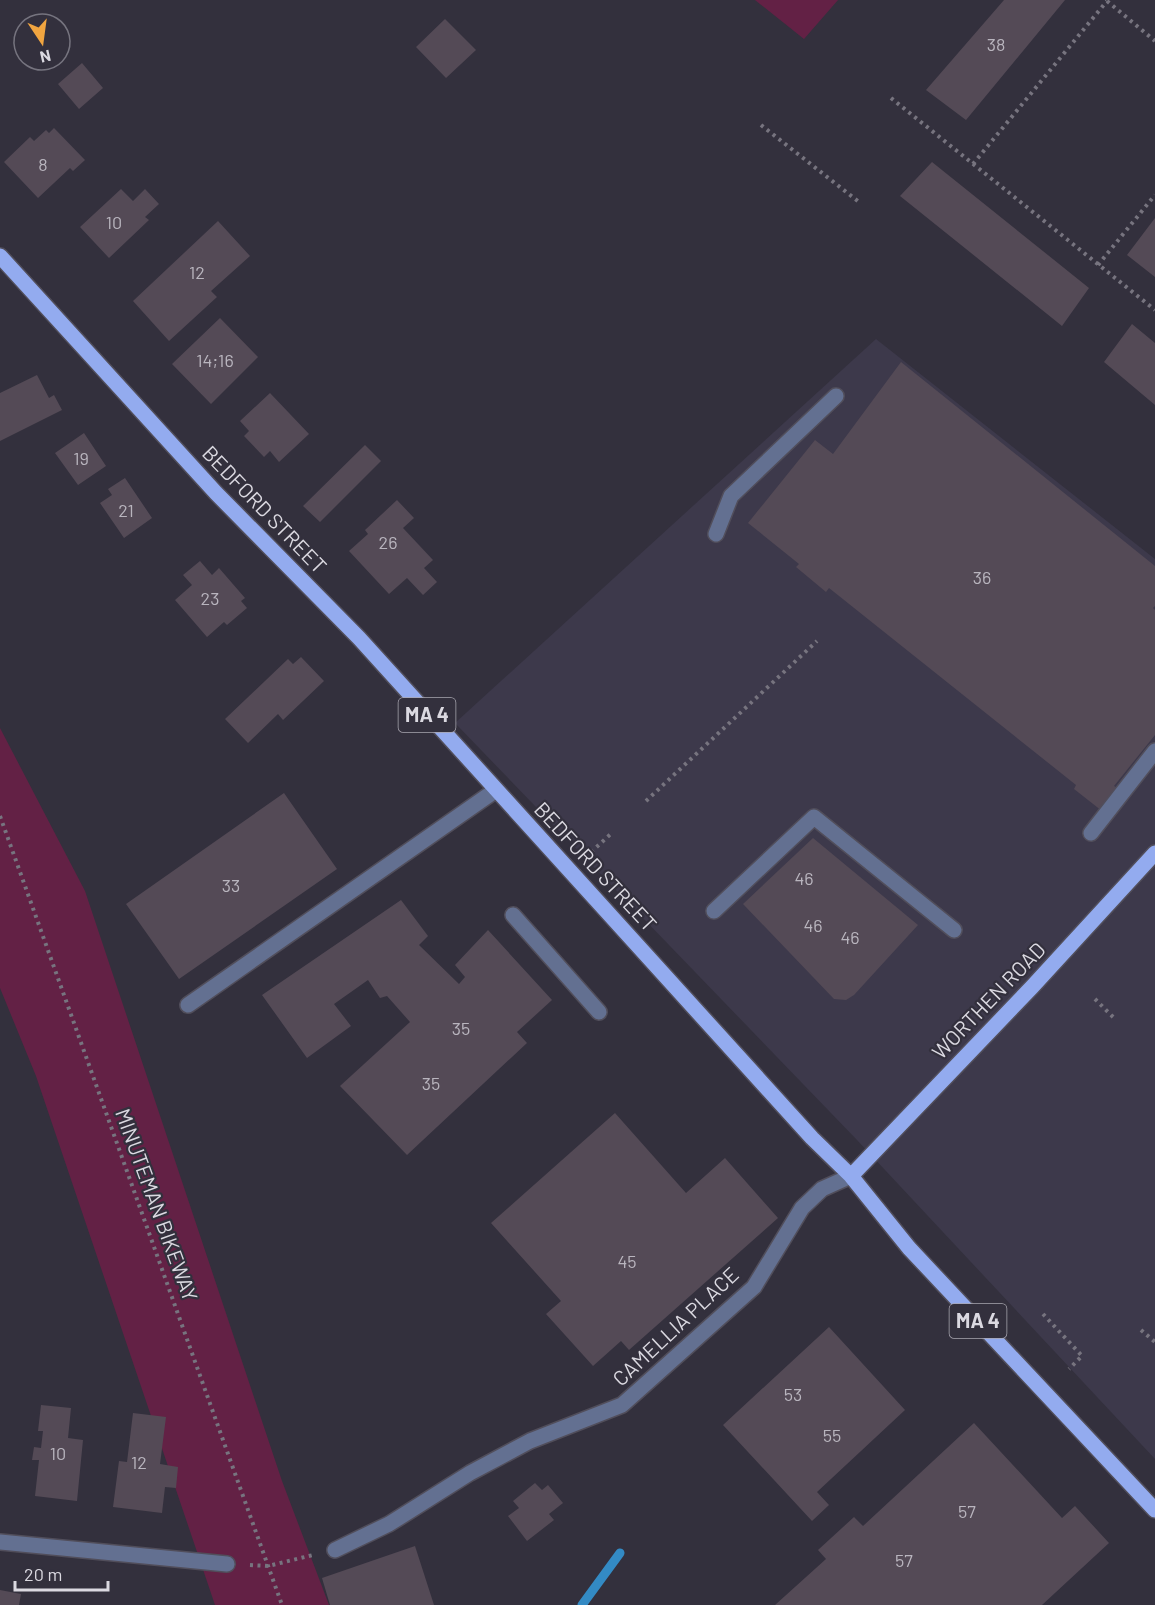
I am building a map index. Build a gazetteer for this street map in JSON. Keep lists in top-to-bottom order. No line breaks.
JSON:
{"streets":{"main road":["BEDFORD STREET","MA 4","WORTHEN ROAD"],"street":["CAMELLIA PLACE"],"path":["MINUTEMAN BIKEWAY"]},"crossings":[["BEDFORD STREET","WORTHEN ROAD"],["BEDFORD STREET","CAMELLIA PLACE"],["WORTHEN ROAD","CAMELLIA PLACE"]],"house_numbers":["38","8","10","12","14;16","19","21","26","36","23","46","33","46","46","35","35","45","53","55","10","12","57","57"],"scale_bar":"20 m","north":"bottom"}
